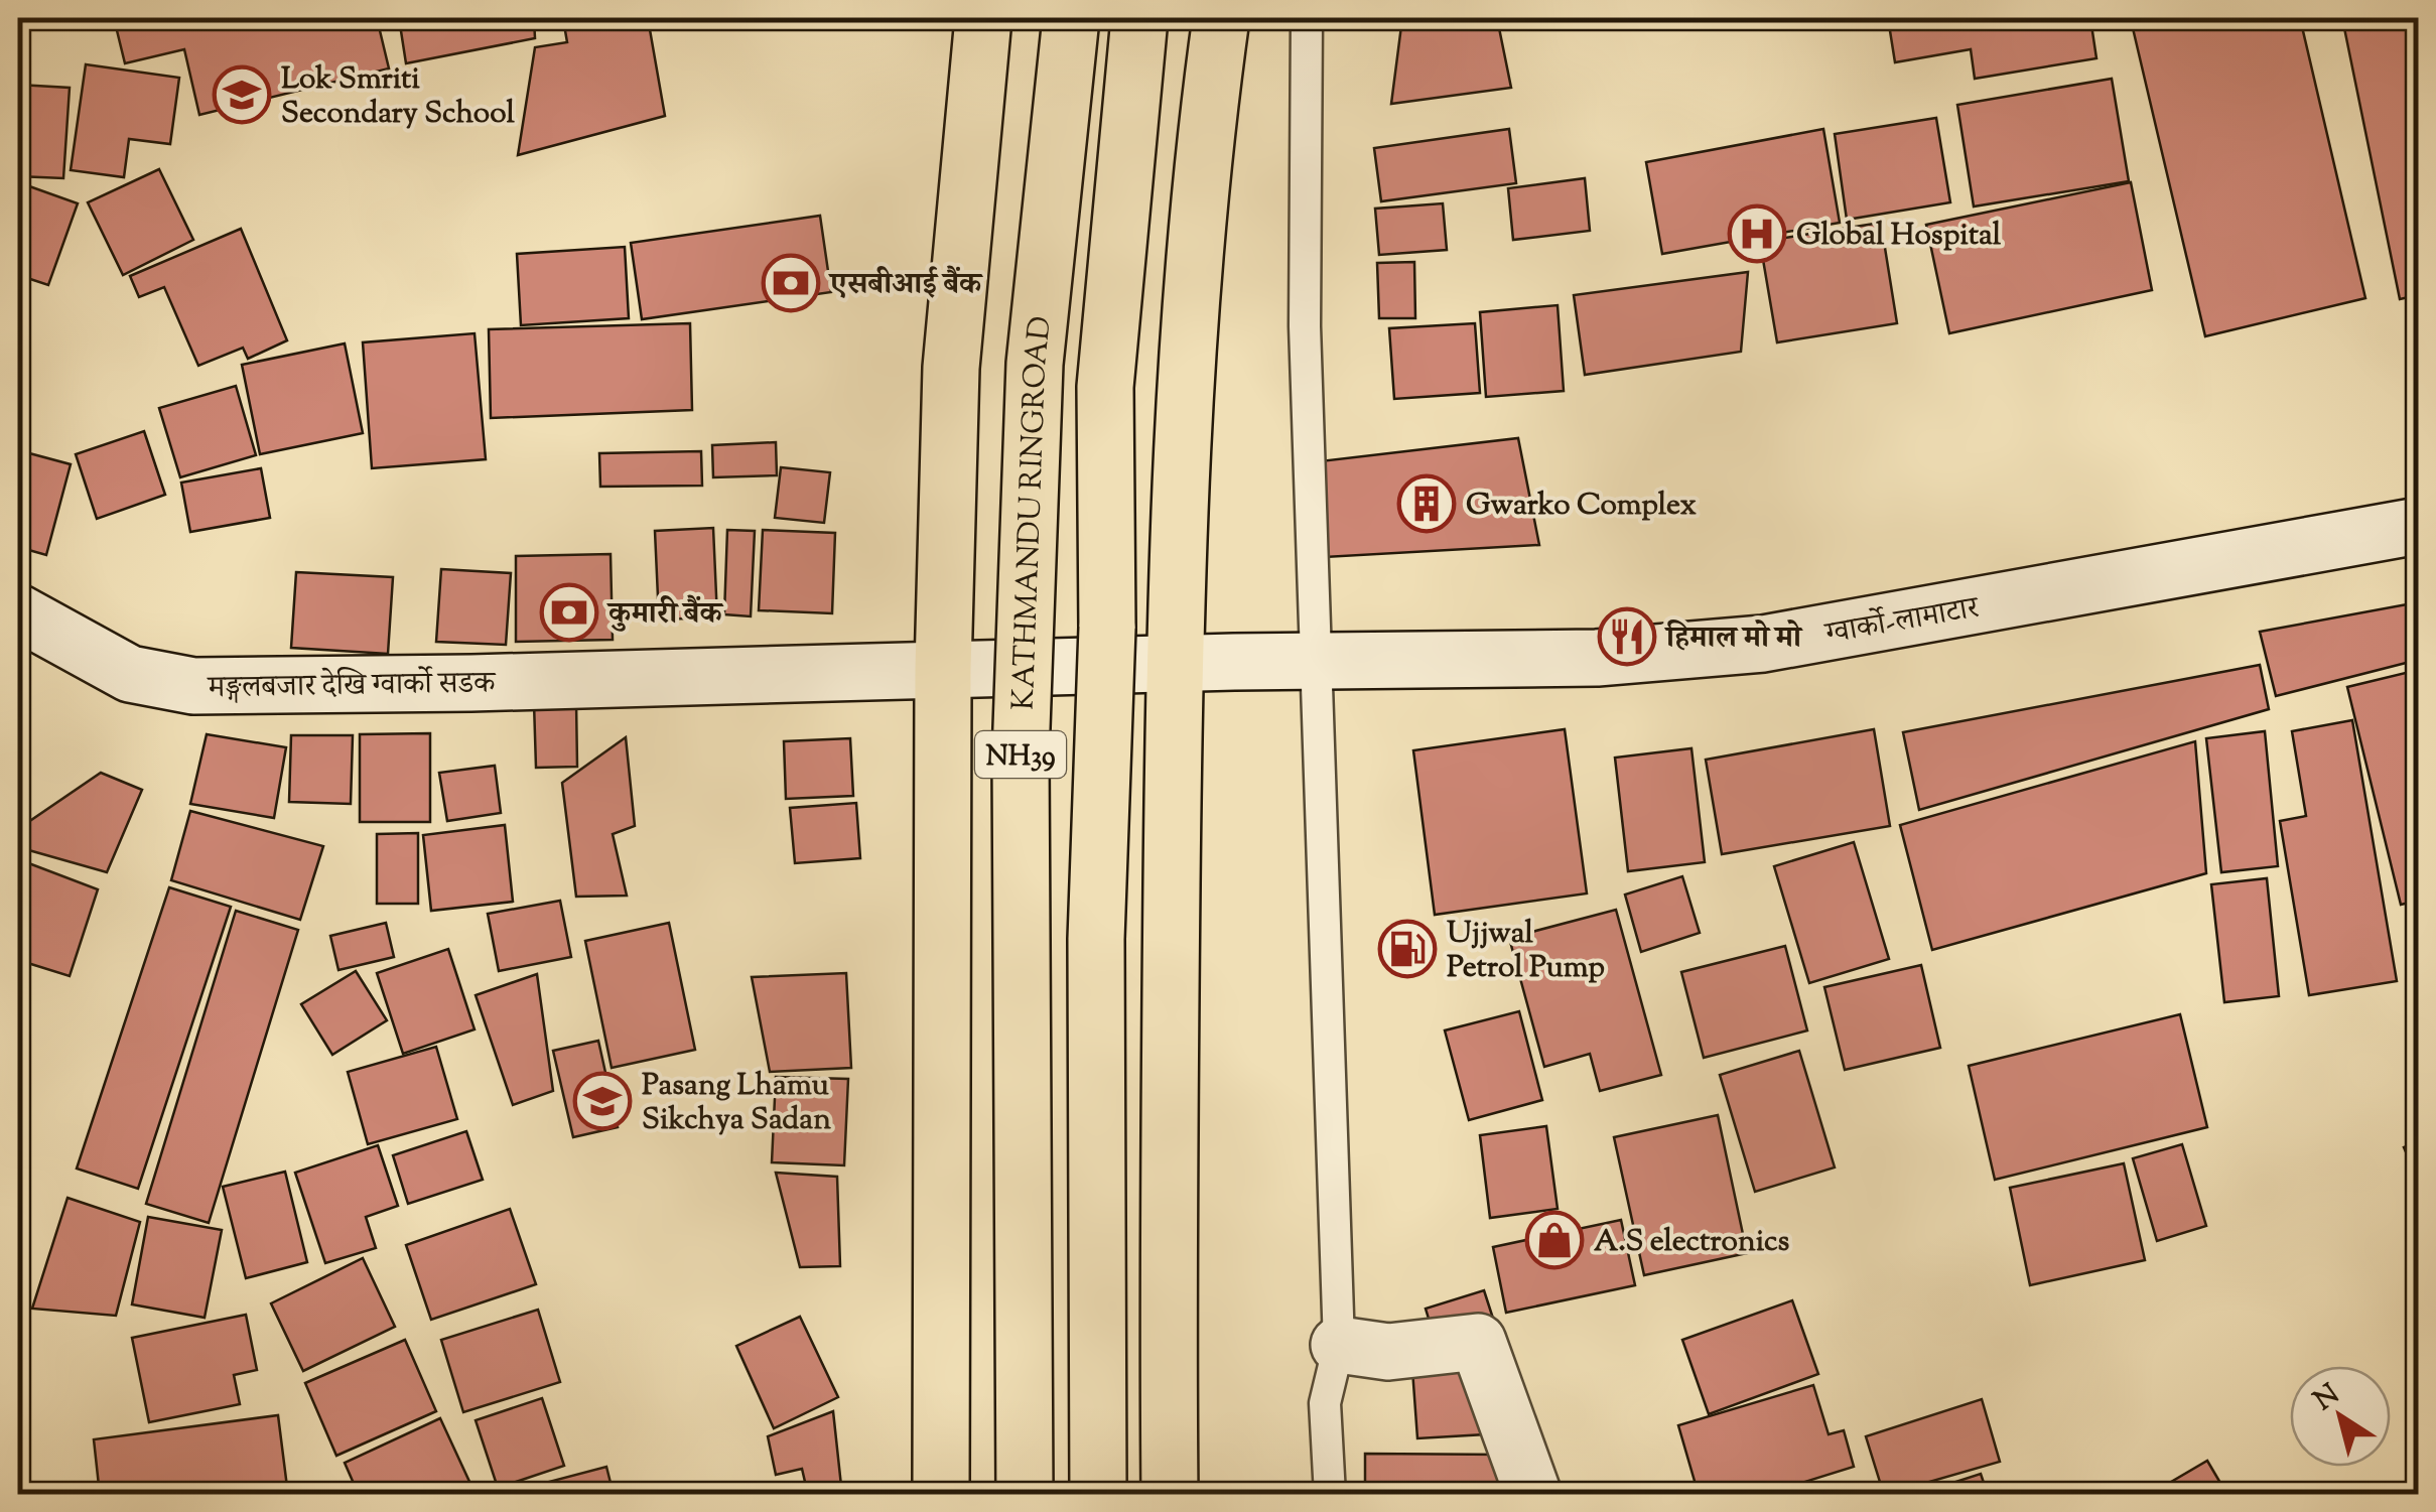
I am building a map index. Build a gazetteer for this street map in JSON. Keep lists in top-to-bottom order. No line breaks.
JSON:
{"streets":{"main road":["KATHMANDU RINGROAD","ग्वार्को-लामाटार","मङ्गलबजार देखि ग्वार्को सडक","NH39"]},"crossings":[["ग्वार्को-लामाटार","मङ्गलबजार देखि ग्वार्को सडक"]],"places":{"school or university":["Lok Smriti Secondary School","Pasang Lhamu Sikchya Sadan"],"hospital":["Global Hospital"],"bank":["एसबीआई बैंक","कुमारी बैंक"],"building":["Gwarko Complex"],"restaurant":["हिमाल मो मो"],"fuel station":["Ujjwal Petrol Pump"],"shop":["A.S electronics"]},"north":"top left"}
